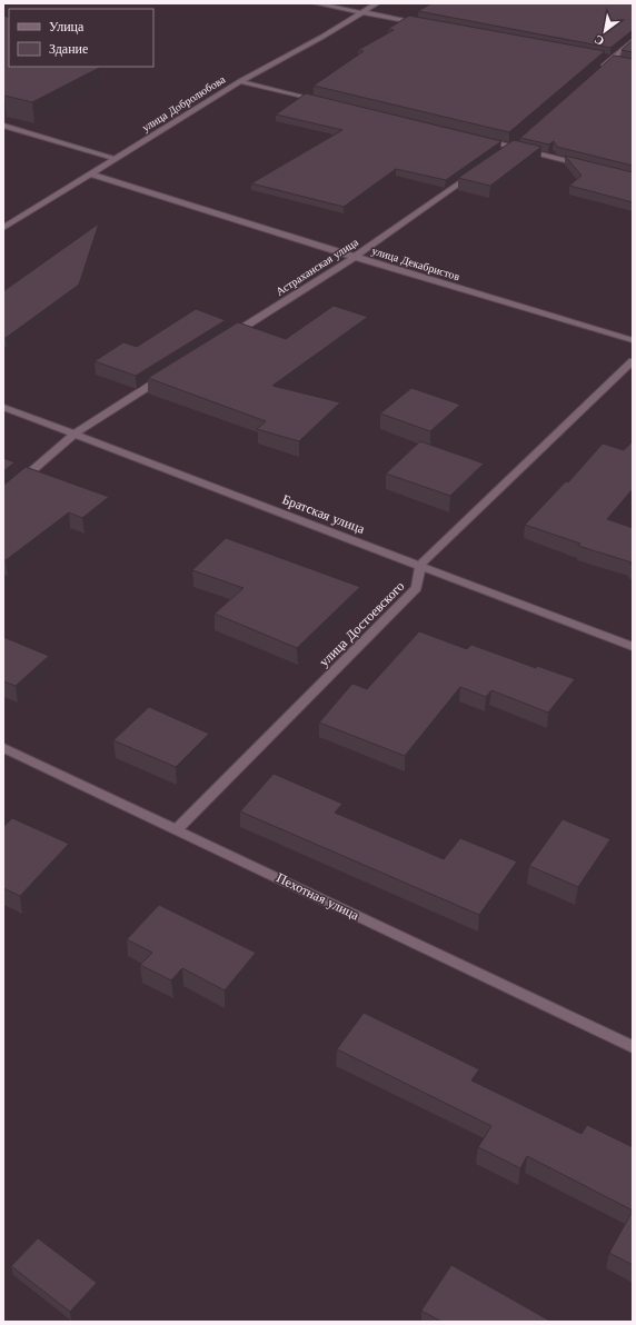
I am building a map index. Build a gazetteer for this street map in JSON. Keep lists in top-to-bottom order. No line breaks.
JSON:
{"streets":{"street":["улица Добролюбова","улица Декабристов","Астраханская улица","Братская улица","улица Достоевского","Пехотная улица"]},"crossings":[["улица Добролюбова","улица Декабристов"],["улица Декабристов","Астраханская улица"],["Братская улица","улица Достоевского"],["улица Достоевского","Пехотная улица"]],"legend":["Улица","Здание"],"north":"bottom left"}
